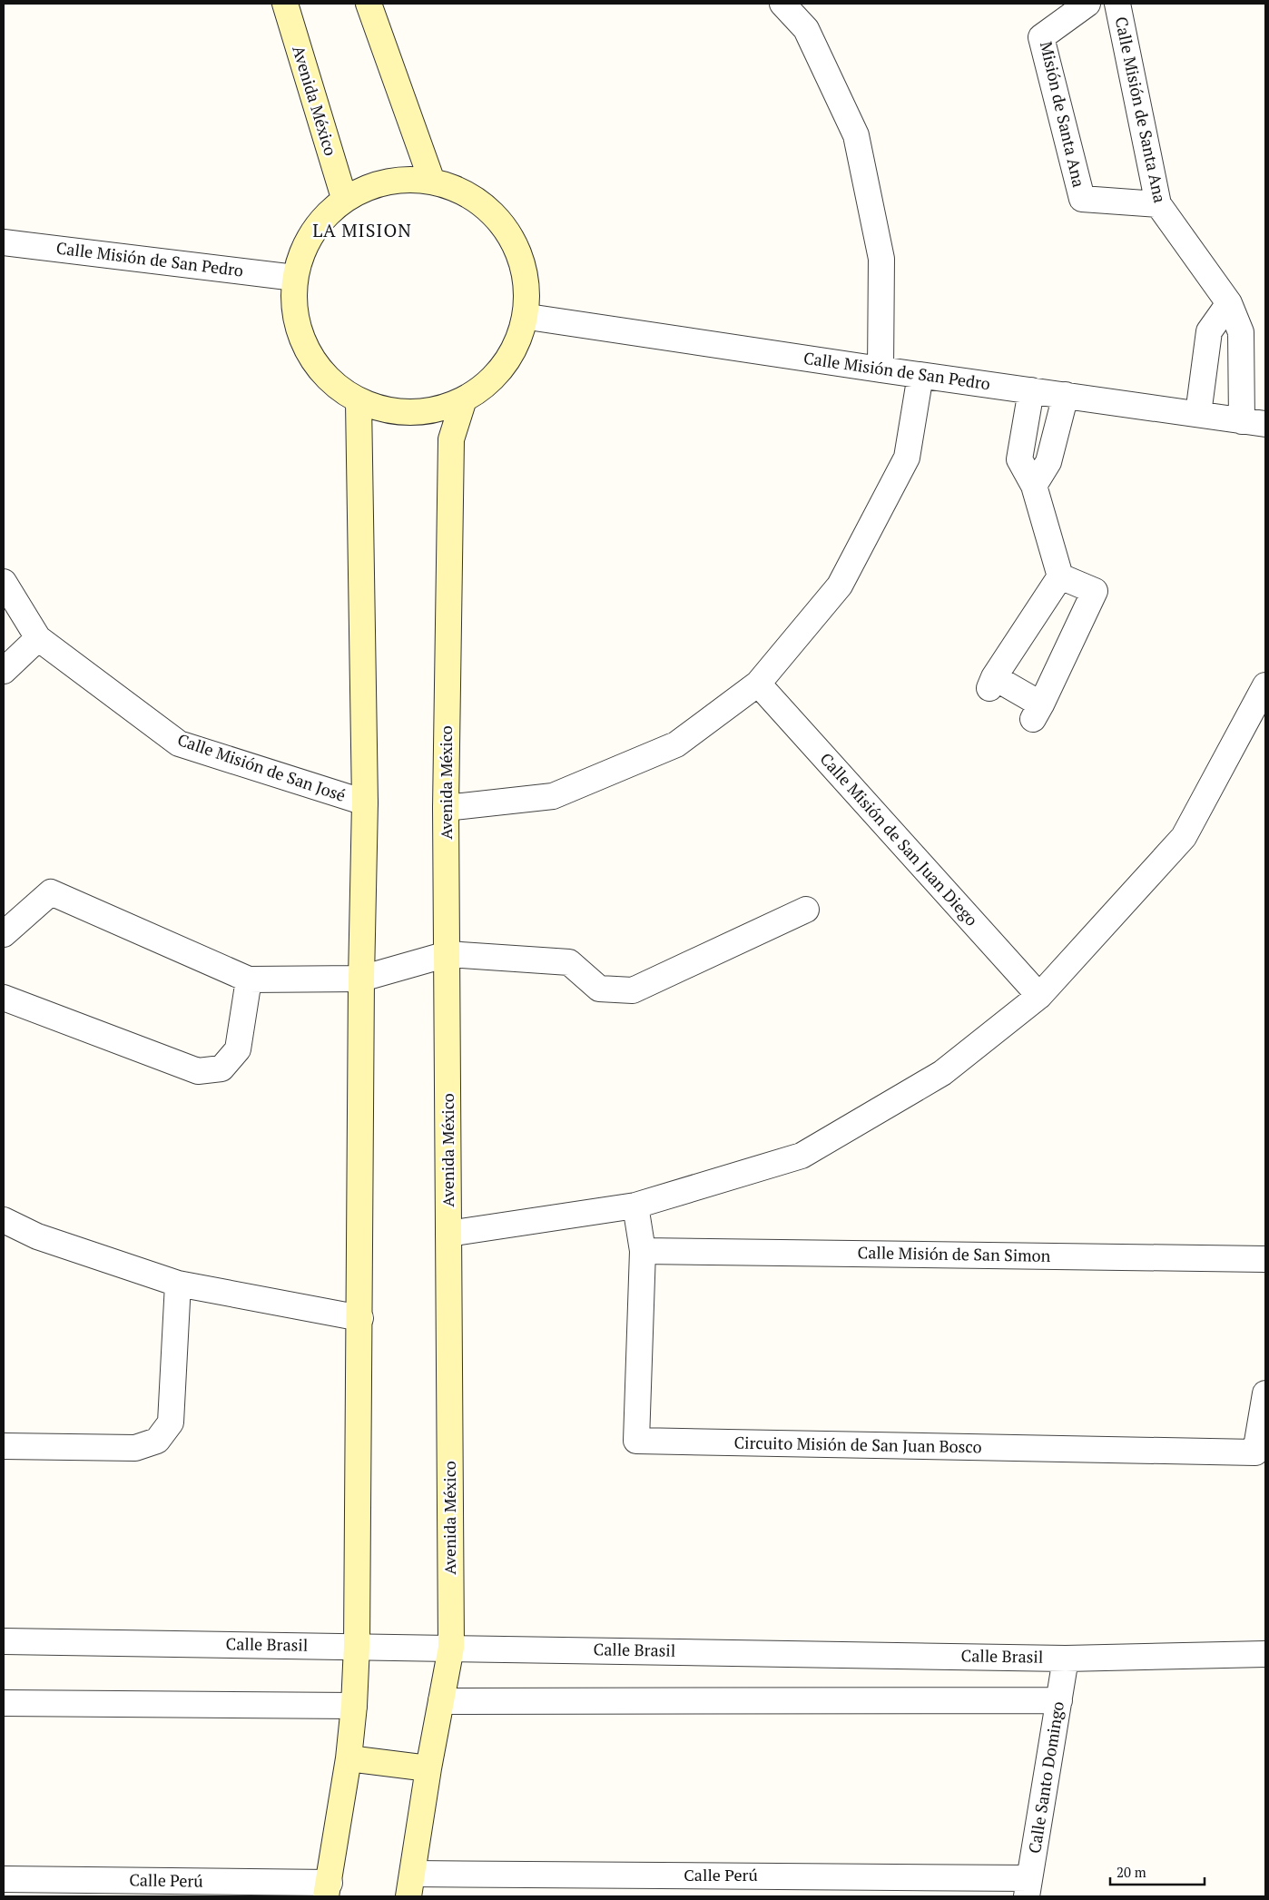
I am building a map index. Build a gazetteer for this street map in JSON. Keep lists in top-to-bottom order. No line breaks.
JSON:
{"streets":{"street":["Avenida México","Calle Misión de Santa Ana","Misión de Santa Ana","Calle Misión de San Pedro","Calle Misión de San José","Calle Misión de San Juan Diego","Calle Misión de San Simon","Circuito Misión de San Juan Bosco","Calle Brasil","Calle Santo Domingo","Calle Perú"]},"crossings":[["Avenida México","Calle Brasil"],["Avenida México","Calle Perú"],["Calle Misión de Santa Ana","Misión de Santa Ana"],["Calle Misión de Santa Ana","Calle Misión de San Pedro"],["Calle Misión de San Simon","Circuito Misión de San Juan Bosco"],["Calle Brasil","Calle Santo Domingo"],["Calle Santo Domingo","Calle Perú"]],"districts":["LA MISION"],"scale_bar":"20 m"}
